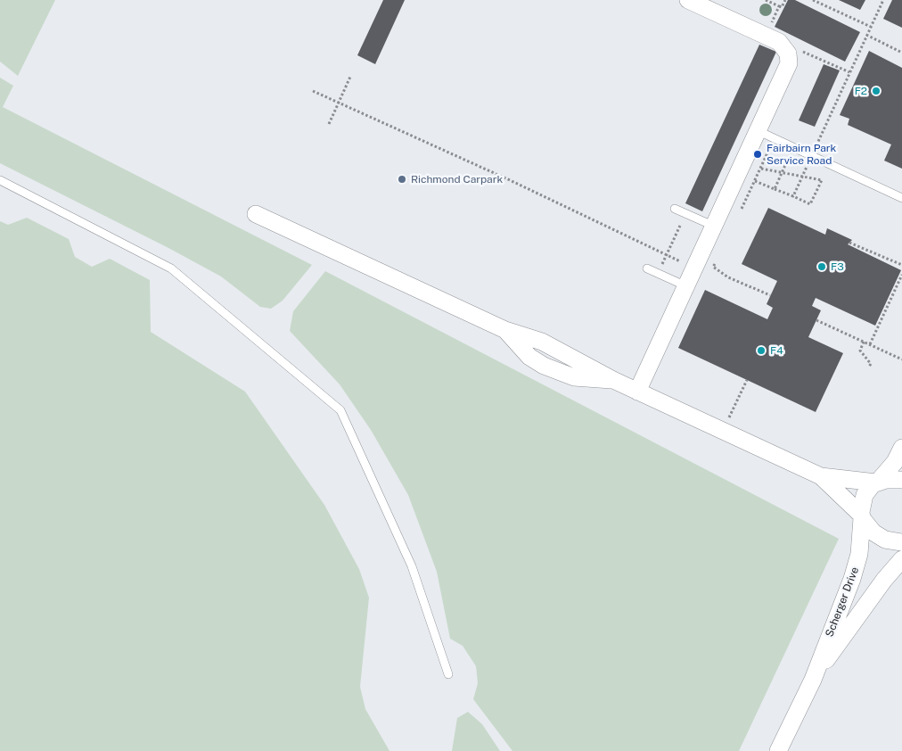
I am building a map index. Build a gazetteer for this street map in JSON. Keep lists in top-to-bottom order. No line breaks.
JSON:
{"streets":{"street":["Scherger Drive"]},"places":["F2","Fairbairn Park Service Road","Richmond Carpark","F3","F4"]}
